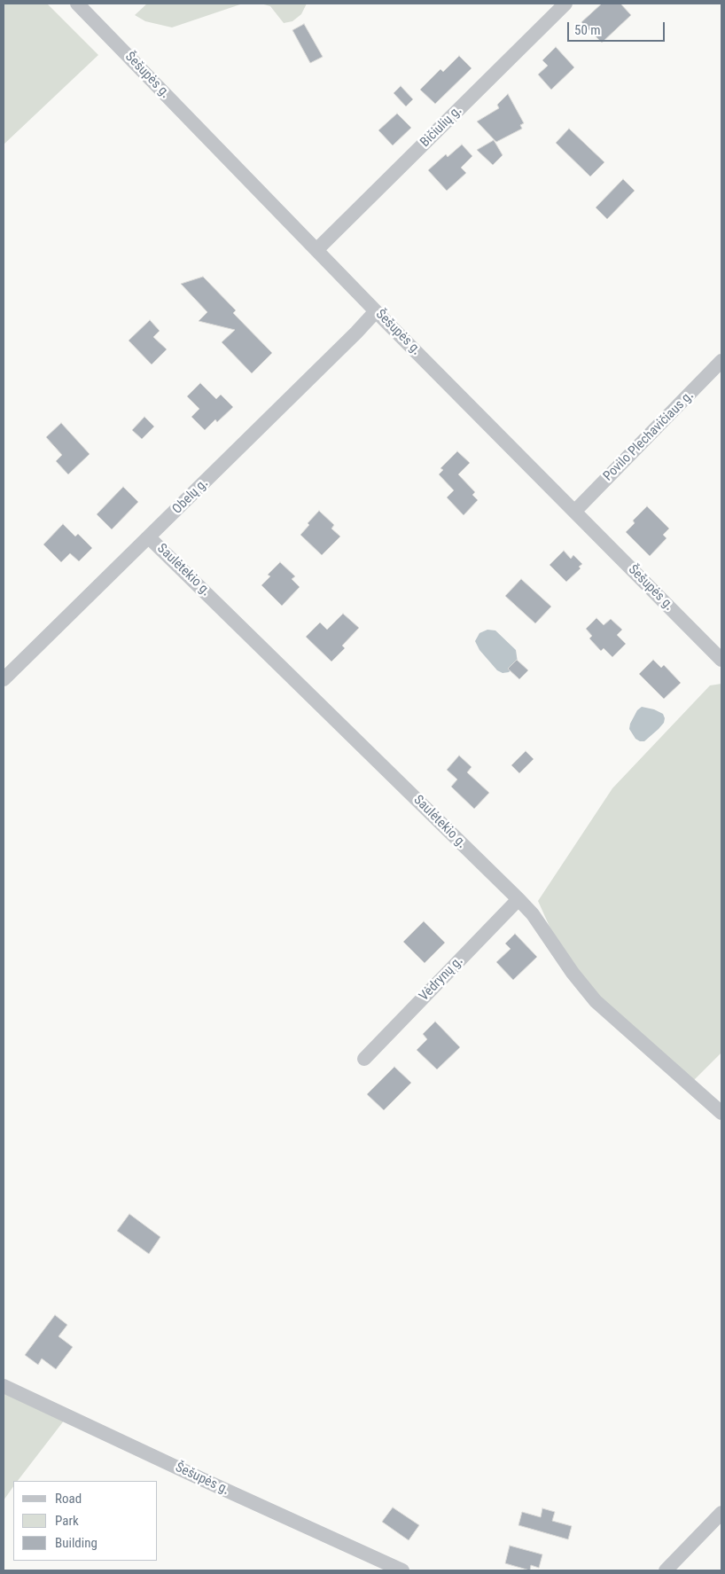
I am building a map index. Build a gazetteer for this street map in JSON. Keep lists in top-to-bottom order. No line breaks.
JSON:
{"streets":{"street":["Šešupės g.","Bičiulių g.","Povilo Plechavičiaus g.","Obelų g.","Saulėtekio g.","Vėdrynų g."]},"crossings":[["Šešupės g.","Bičiulių g."],["Šešupės g.","Povilo Plechavičiaus g."],["Šešupės g.","Obelų g."],["Obelų g.","Saulėtekio g."],["Saulėtekio g.","Vėdrynų g."]],"legend":["Road","Park","Building"],"scale_bar":"50 m"}
